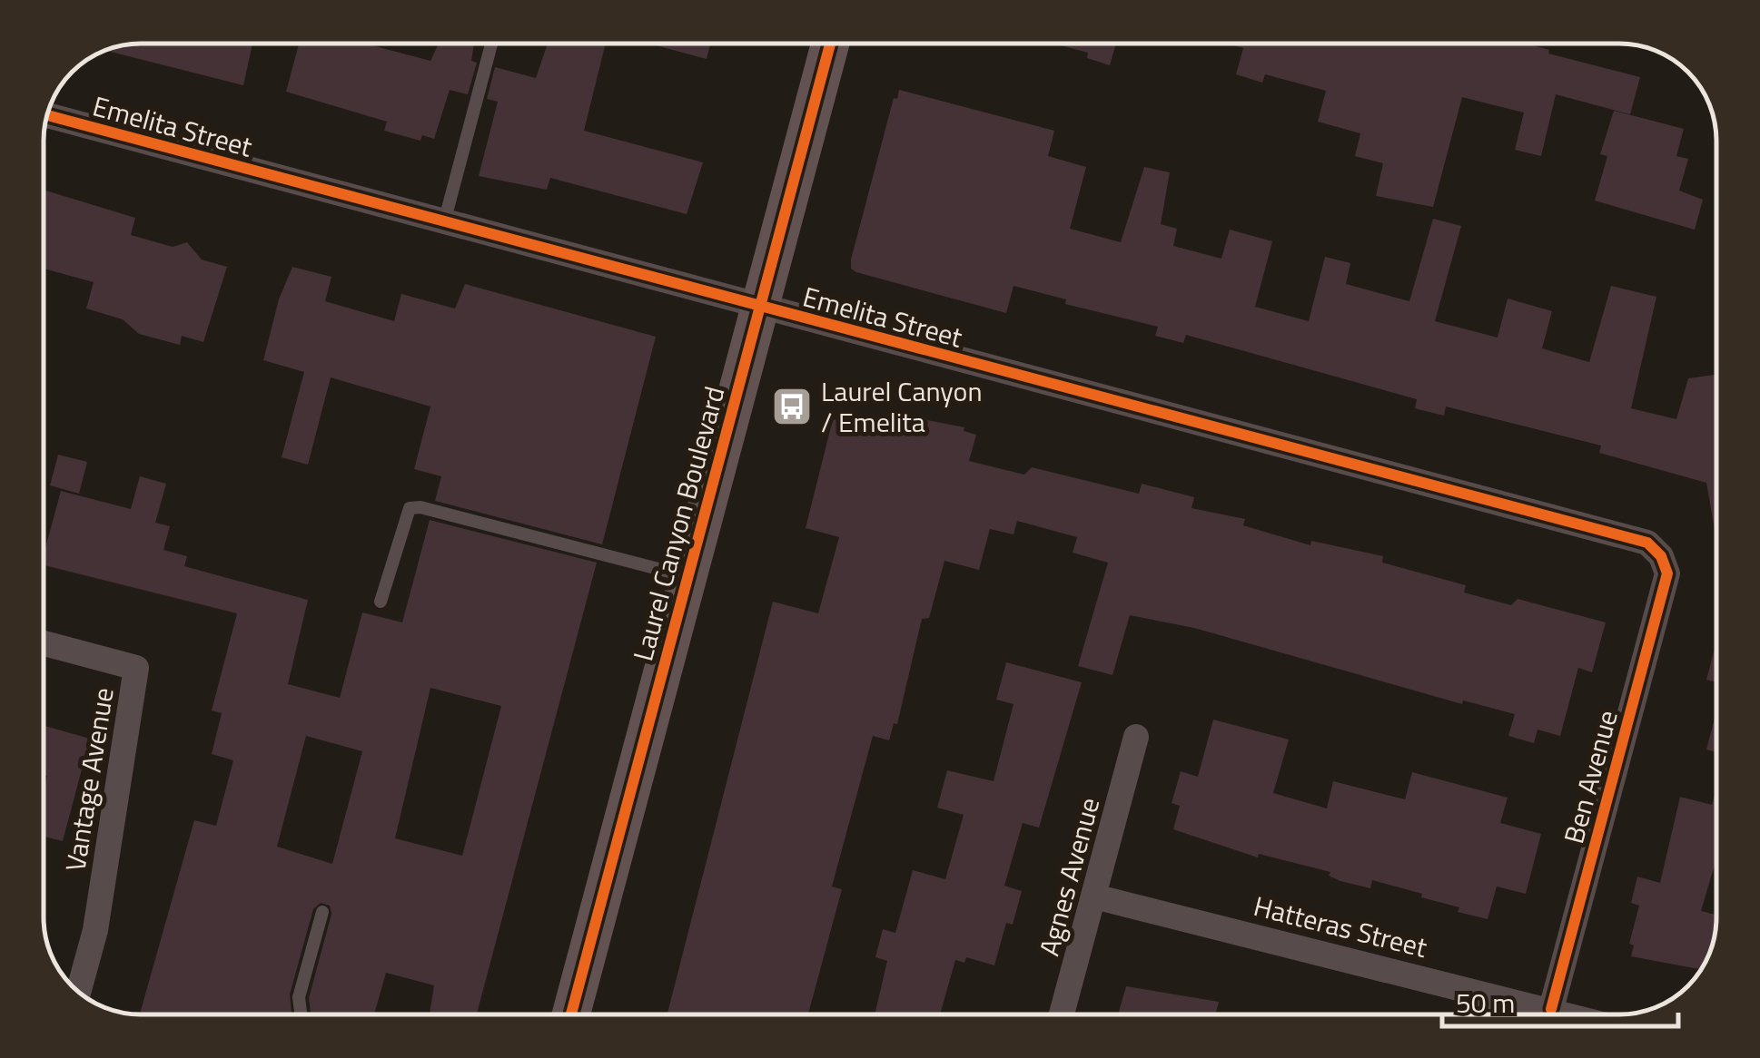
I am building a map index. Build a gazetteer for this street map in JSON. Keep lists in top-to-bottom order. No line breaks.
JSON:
{"streets":{"main road":["Laurel Canyon Boulevard"],"street":["Emelita Street","Ben Avenue","Vantage Avenue","Agnes Avenue","Hatteras Street"]},"crossings":[["Emelita Street","Laurel Canyon Boulevard"],["Emelita Street","Ben Avenue"],["Ben Avenue","Hatteras Street"],["Agnes Avenue","Hatteras Street"]],"places":{"bus stop":["Laurel Canyon / Emelita"]},"scale_bar":"50 m"}
